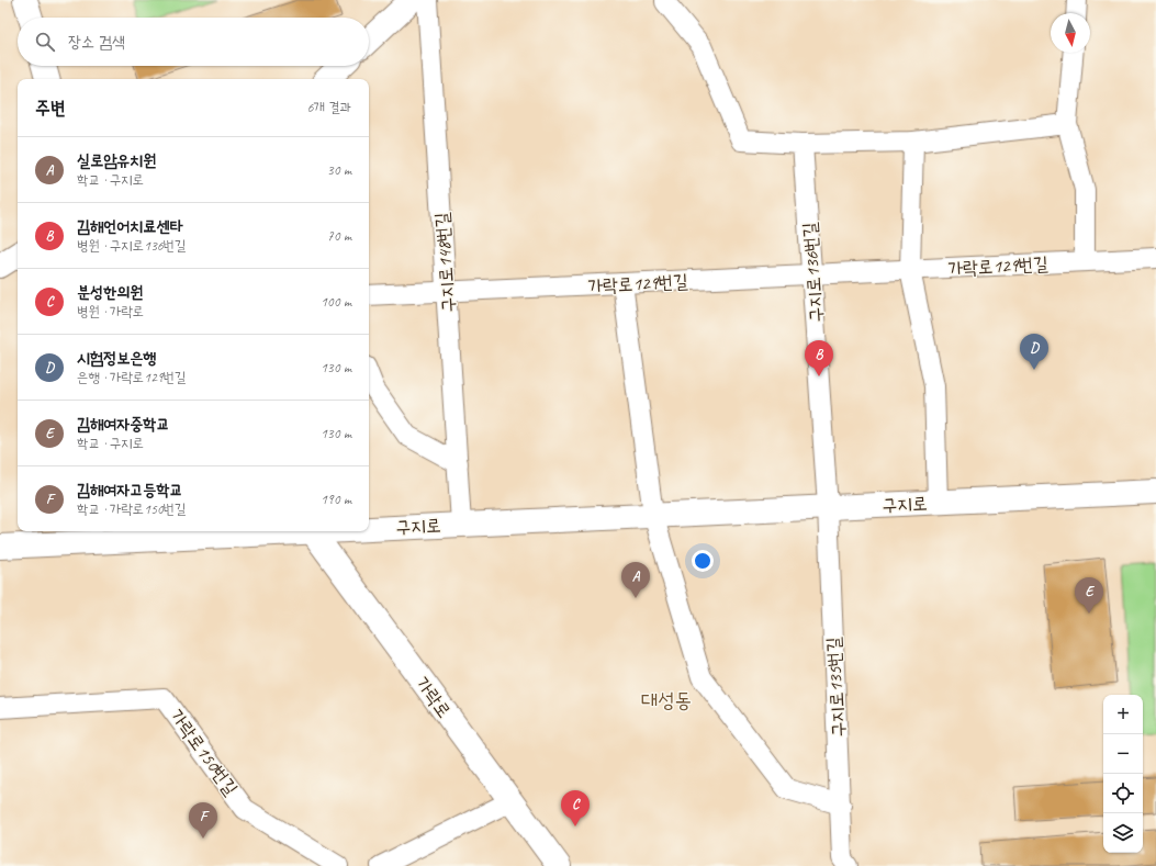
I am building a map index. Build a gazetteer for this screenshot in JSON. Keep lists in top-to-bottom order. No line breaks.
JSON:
{"streets":{"main road":["구지로","가락로"],"street":["구지로148번길","가락로129번길","구지로136번길","구지로135번길","가락로150번길"]},"crossings":[["구지로148번길","가락로129번길"],["구지로148번길","구지로"],["가락로129번길","구지로136번길"],["구지로136번길","구지로"],["구지로136번길","구지로135번길"],["구지로","구지로135번길"]],"districts":["대성동"],"north":"bottom","page":{"search":"장소 검색","heading":["주변","6개 결과"],"list":[{"mark":"A","name":"실로암유치원","note":"학교 · 구지로","value":"30 m"},{"mark":"B","name":"김해언어치료센타","note":"병원 · 구지로136번길","value":"70 m"},{"mark":"C","name":"분성한의원","note":"병원 · 가락로","value":"100 m"},{"mark":"D","name":"시험정보은행","note":"은행 · 가락로129번길","value":"130 m"},{"mark":"E","name":"김해여자중학교","note":"학교 · 구지로","value":"130 m"},{"mark":"F","name":"김해여자고등학교","note":"학교 · 가락로150번길","value":"190 m"}],"pins":["D","B","A","E","C","F"],"map_buttons":["+","−"]}}
